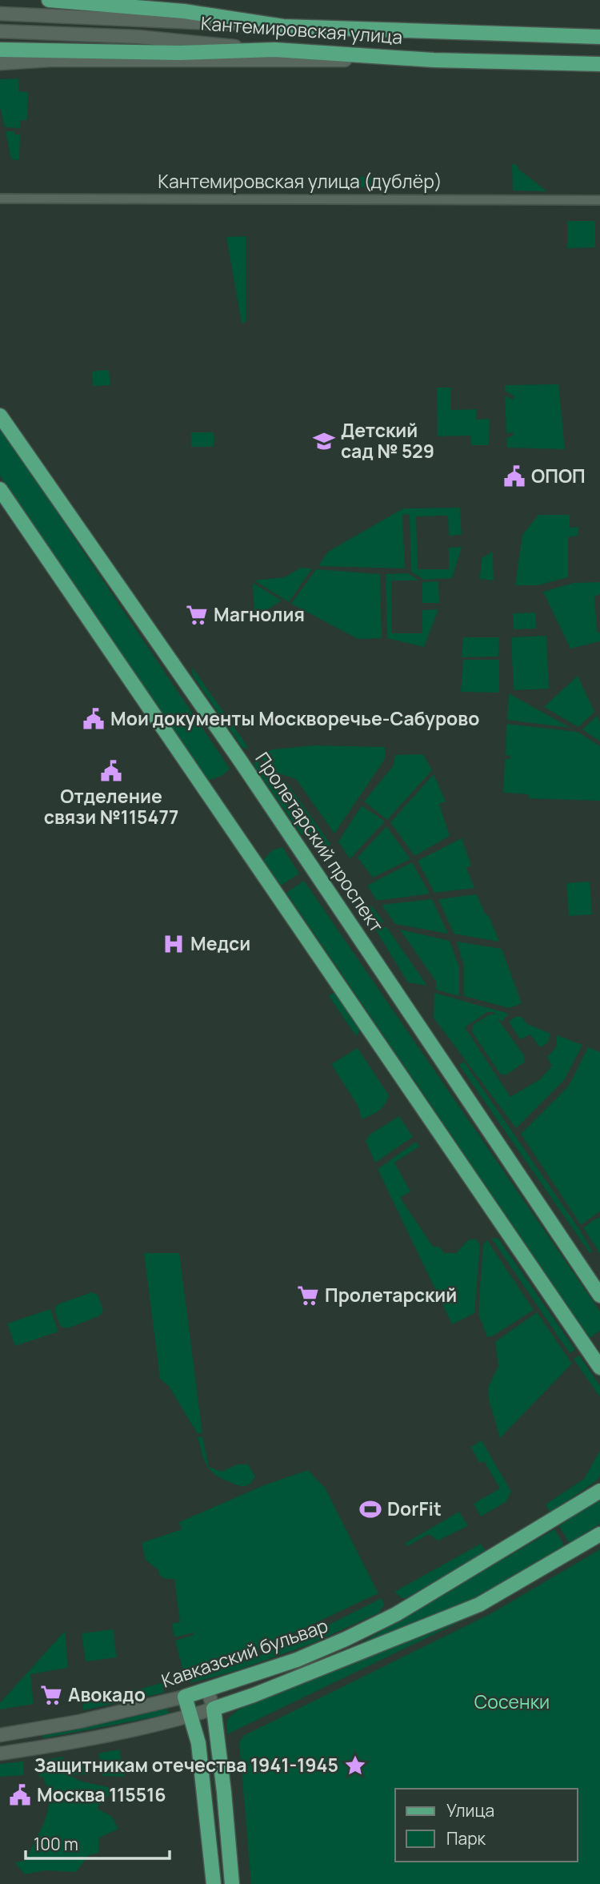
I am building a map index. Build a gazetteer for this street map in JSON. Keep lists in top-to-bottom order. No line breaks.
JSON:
{"streets":{"main road":["Кантемировская улица","Пролетарский проспект","Кавказский бульвар"],"street":["Кантемировская улица (дублёр)"]},"parks":["Сосенки"],"places":{"school or university":["Детский сад № 529"],"public building":["ОПОП","Мои документы Москворечье-Сабурово","Отделение связи №115477","Москва 115516"],"supermarket":["Магнолия","Пролетарский","Авокадо"],"hospital":["Медси"],"sports":["DorFit"],"place":["Защитникам отечества 1941-1945"]},"legend":["Улица","Парк"],"scale_bar":"100 m"}
